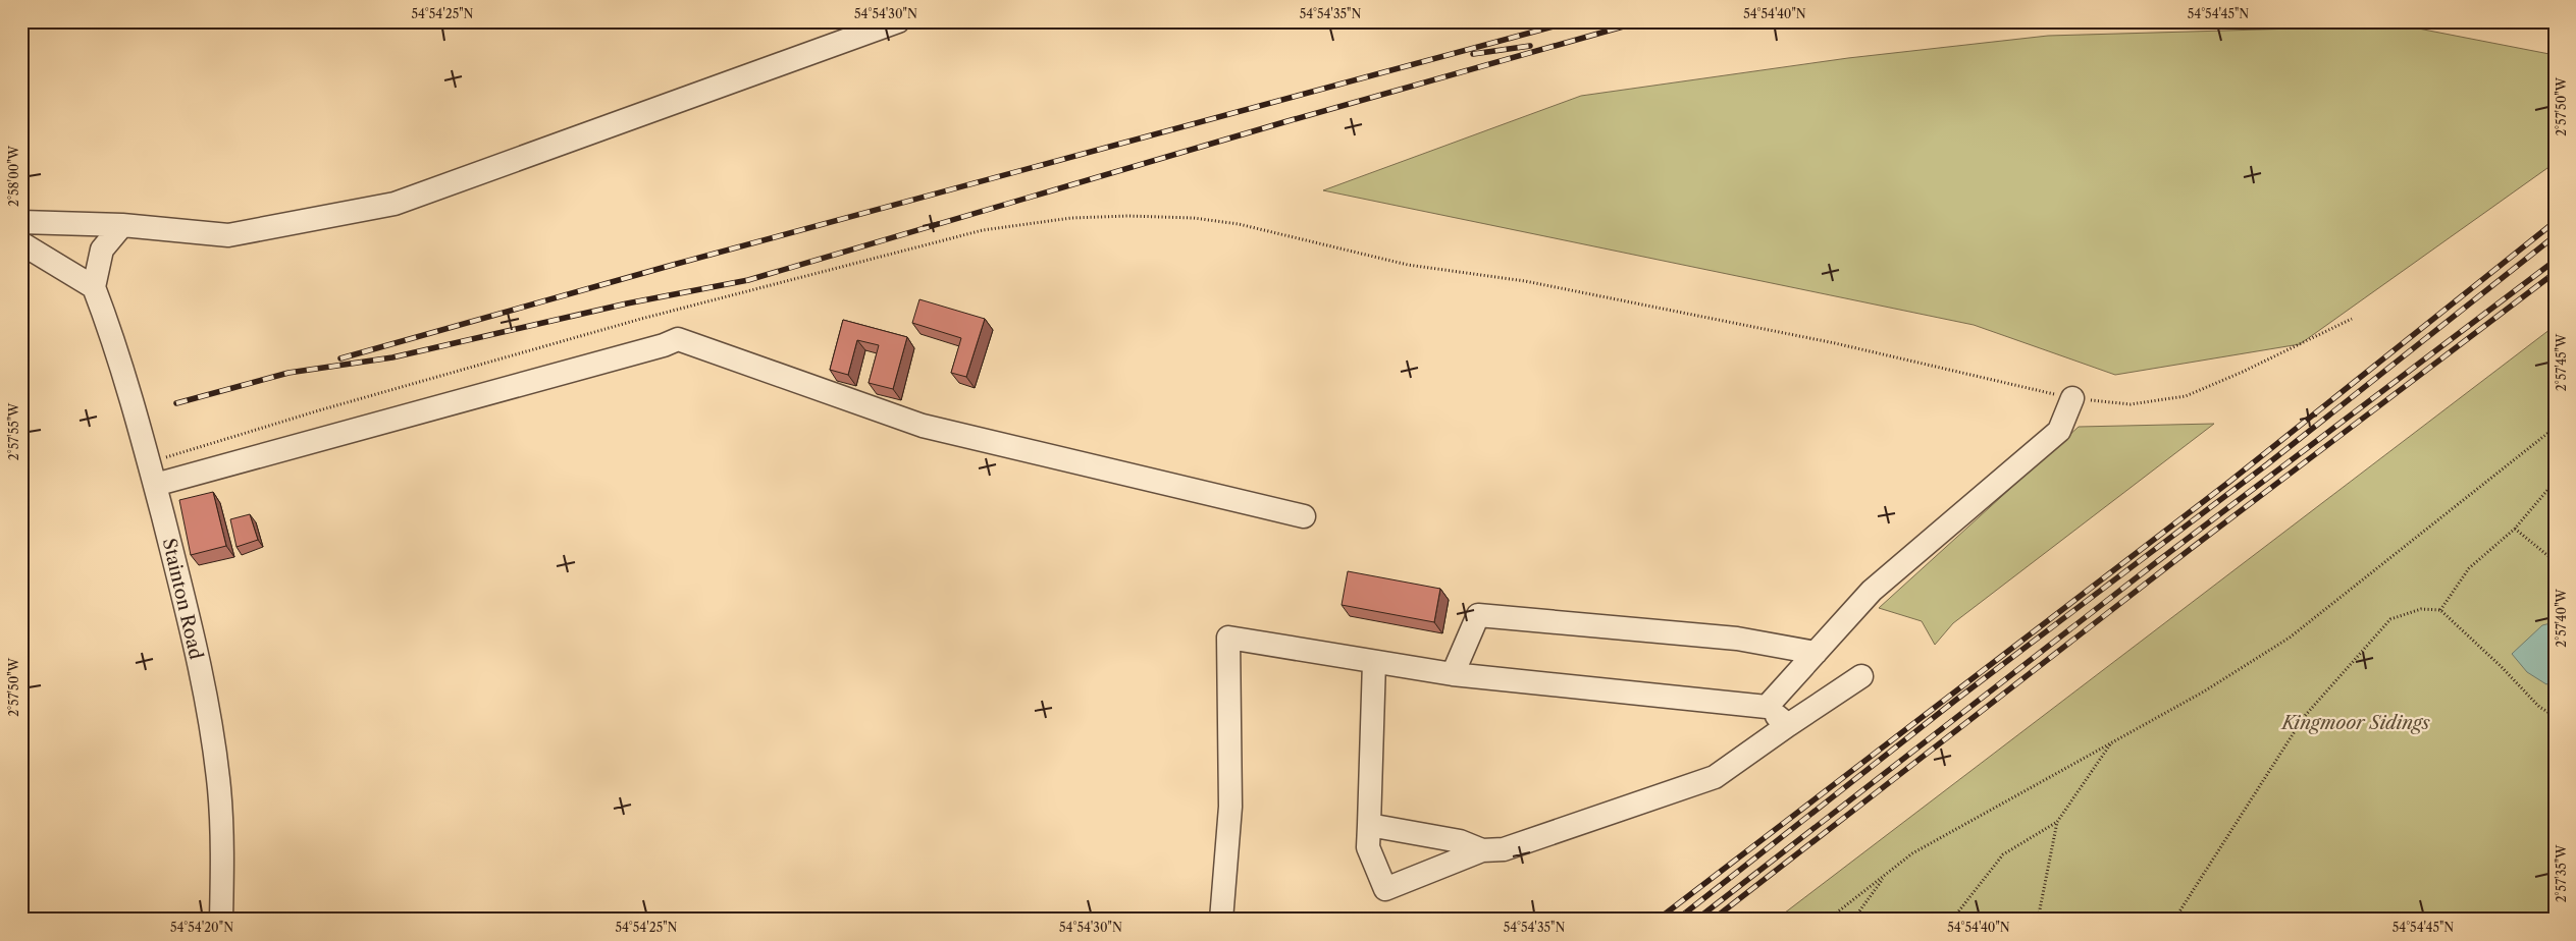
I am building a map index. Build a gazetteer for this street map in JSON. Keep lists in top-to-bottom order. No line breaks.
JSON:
{"streets":{"street":["Stainton Road"]},"parks":["Kingmoor Sidings"],"coordinates":["54°54'25\"N","54°54'30\"N","54°54'35\"N","54°54'40\"N","54°54'45\"N","2°57'50\"W","2°58'00\"W","2°57'45\"W","2°57'55\"W","2°57'40\"W","2°57'35\"W","54°54'20\"N"]}
